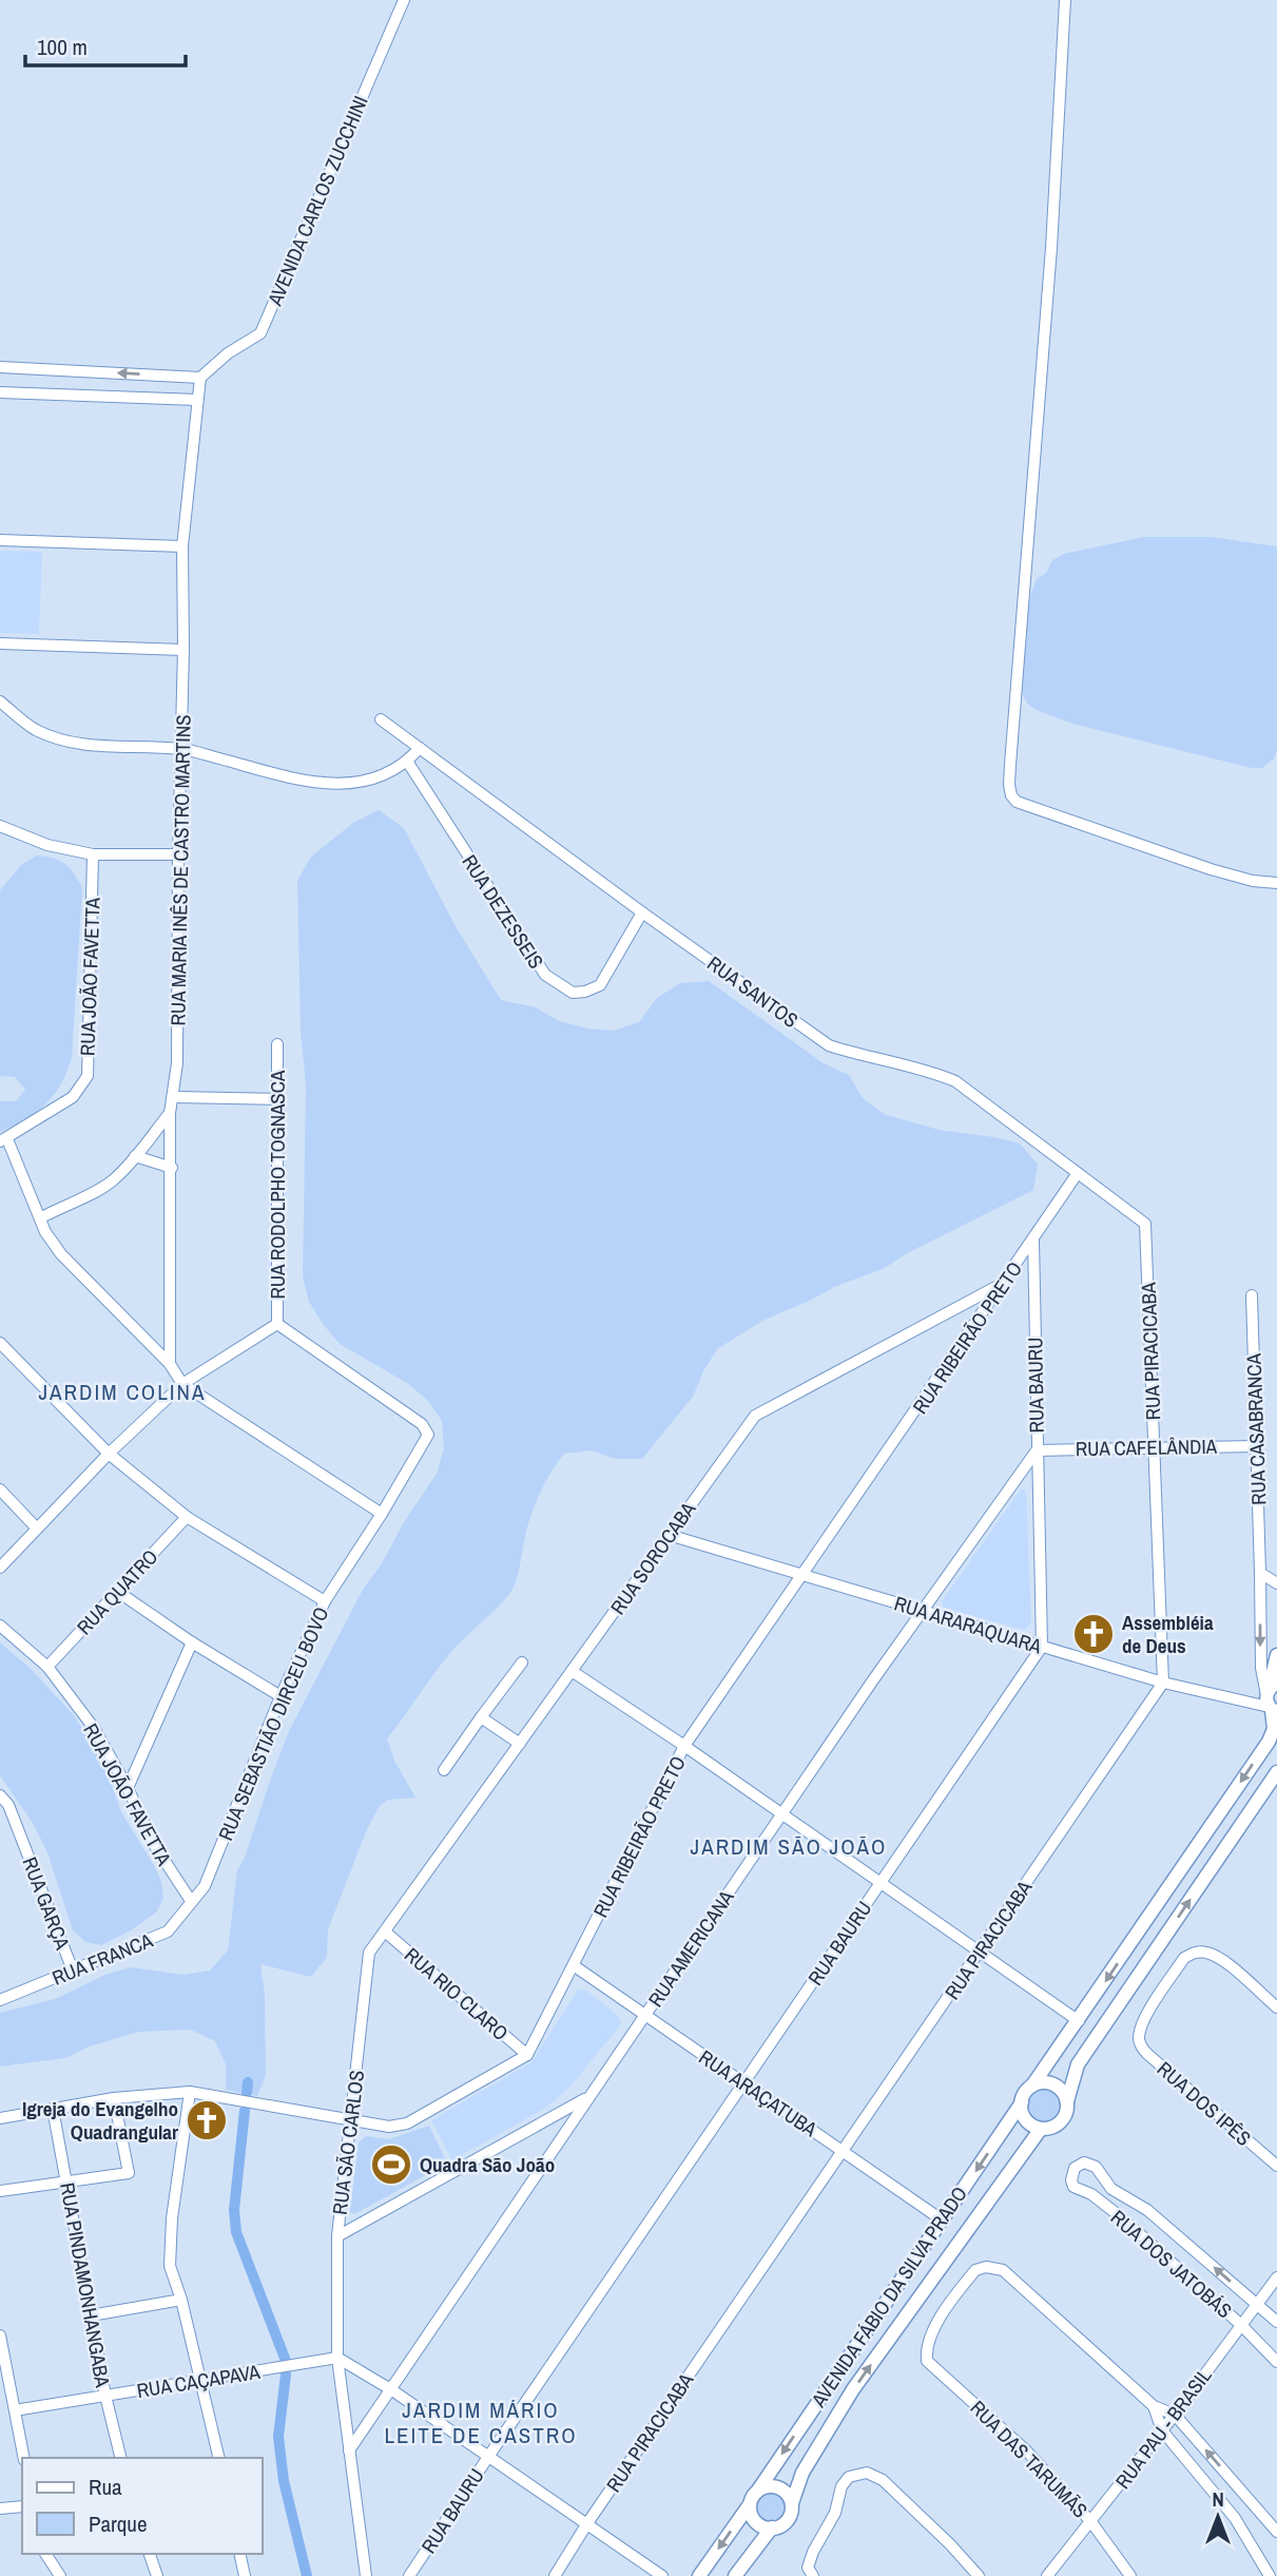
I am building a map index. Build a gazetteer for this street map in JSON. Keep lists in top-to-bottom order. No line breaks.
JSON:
{"streets":{"main road":["AVENIDA FÁBIO DA SILVA PRADO"],"street":["AVENIDA CARLOS ZUCCHINI","RUA MARIA INÊS DE CASTRO MARTINS","RUA DEZESSEIS","RUA JOÃO FAVETTA","RUA SANTOS","RUA RODOLPHO TOGNASCA","RUA RIBEIRÃO PRETO","RUA PIRACICABA","RUA BAURU","RUA CASABRANCA","RUA CAFELÂNDIA","RUA SOROCABA","RUA QUATRO","RUA ARARAQUARA","RUA SEBASTIÃO DIRCEU BOVO","RUA GARÇA","RUA AMERICANA","RUA FRANCA","RUA RIO CLARO","RUA ARAÇATUBA","RUA DOS IPÊS","RUA SÃO CARLOS","RUA DOS JATOBÁS","RUA PINDAMONHANGABA","RUA CAÇAPAVA","RUA PAU - BRASIL","RUA DAS TARUMÃS"]},"crossings":[["AVENIDA CARLOS ZUCCHINI","RUA MARIA INÊS DE CASTRO MARTINS"],["RUA DEZESSEIS","RUA SANTOS"],["RUA JOÃO FAVETTA","RUA QUATRO"],["RUA JOÃO FAVETTA","RUA SEBASTIÃO DIRCEU BOVO"],["RUA JOÃO FAVETTA","RUA FRANCA"],["RUA SANTOS","RUA RIBEIRÃO PRETO"],["RUA SANTOS","RUA PIRACICABA"],["RUA RODOLPHO TOGNASCA","RUA SEBASTIÃO DIRCEU BOVO"],["RUA RIBEIRÃO PRETO","RUA BAURU"],["RUA RIBEIRÃO PRETO","RUA SOROCABA"],["RUA RIBEIRÃO PRETO","RUA ARARAQUARA"],["RUA RIBEIRÃO PRETO","RUA RIO CLARO"],["RUA RIBEIRÃO PRETO","RUA ARAÇATUBA"],["RUA PIRACICABA","RUA CAFELÂNDIA"],["RUA PIRACICABA","RUA ARARAQUARA"],["RUA PIRACICABA","RUA ARAÇATUBA"],["RUA BAURU","RUA CAFELÂNDIA"],["RUA BAURU","RUA ARARAQUARA"],["RUA BAURU","RUA AMERICANA"],["RUA BAURU","RUA ARAÇATUBA"],["RUA CASABRANCA","RUA CAFELÂNDIA"],["RUA CASABRANCA","RUA ARARAQUARA"],["RUA CAFELÂNDIA","RUA AMERICANA"],["RUA SOROCABA","RUA ARARAQUARA"],["RUA SOROCABA","RUA RIO CLARO"],["RUA SOROCABA","RUA SÃO CARLOS"],["RUA ARARAQUARA","RUA AMERICANA"],["RUA SEBASTIÃO DIRCEU BOVO","RUA FRANCA"],["RUA GARÇA","RUA FRANCA"],["RUA AMERICANA","RUA ARAÇATUBA"],["RUA AMERICANA","RUA SÃO CARLOS"],["RUA RIO CLARO","RUA SÃO CARLOS"],["RUA ARAÇATUBA","AVENIDA FÁBIO DA SILVA PRADO"],["RUA SÃO CARLOS","RUA CAÇAPAVA"],["RUA DOS JATOBÁS","RUA PAU - BRASIL"],["RUA PINDAMONHANGABA","RUA CAÇAPAVA"],["RUA PAU - BRASIL","RUA DAS TARUMÃS"]],"districts":["JARDIM COLINA","JARDIM SÃO JOÃO","JARDIM MÁRIO LEITE DE CASTRO"],"places":{"church":["Assembléia de Deus","Igreja do Evangelho Quadrangular"],"sports":["Quadra São João"]},"legend":["Rua","Parque"],"scale_bar":"100 m","north":"top"}
